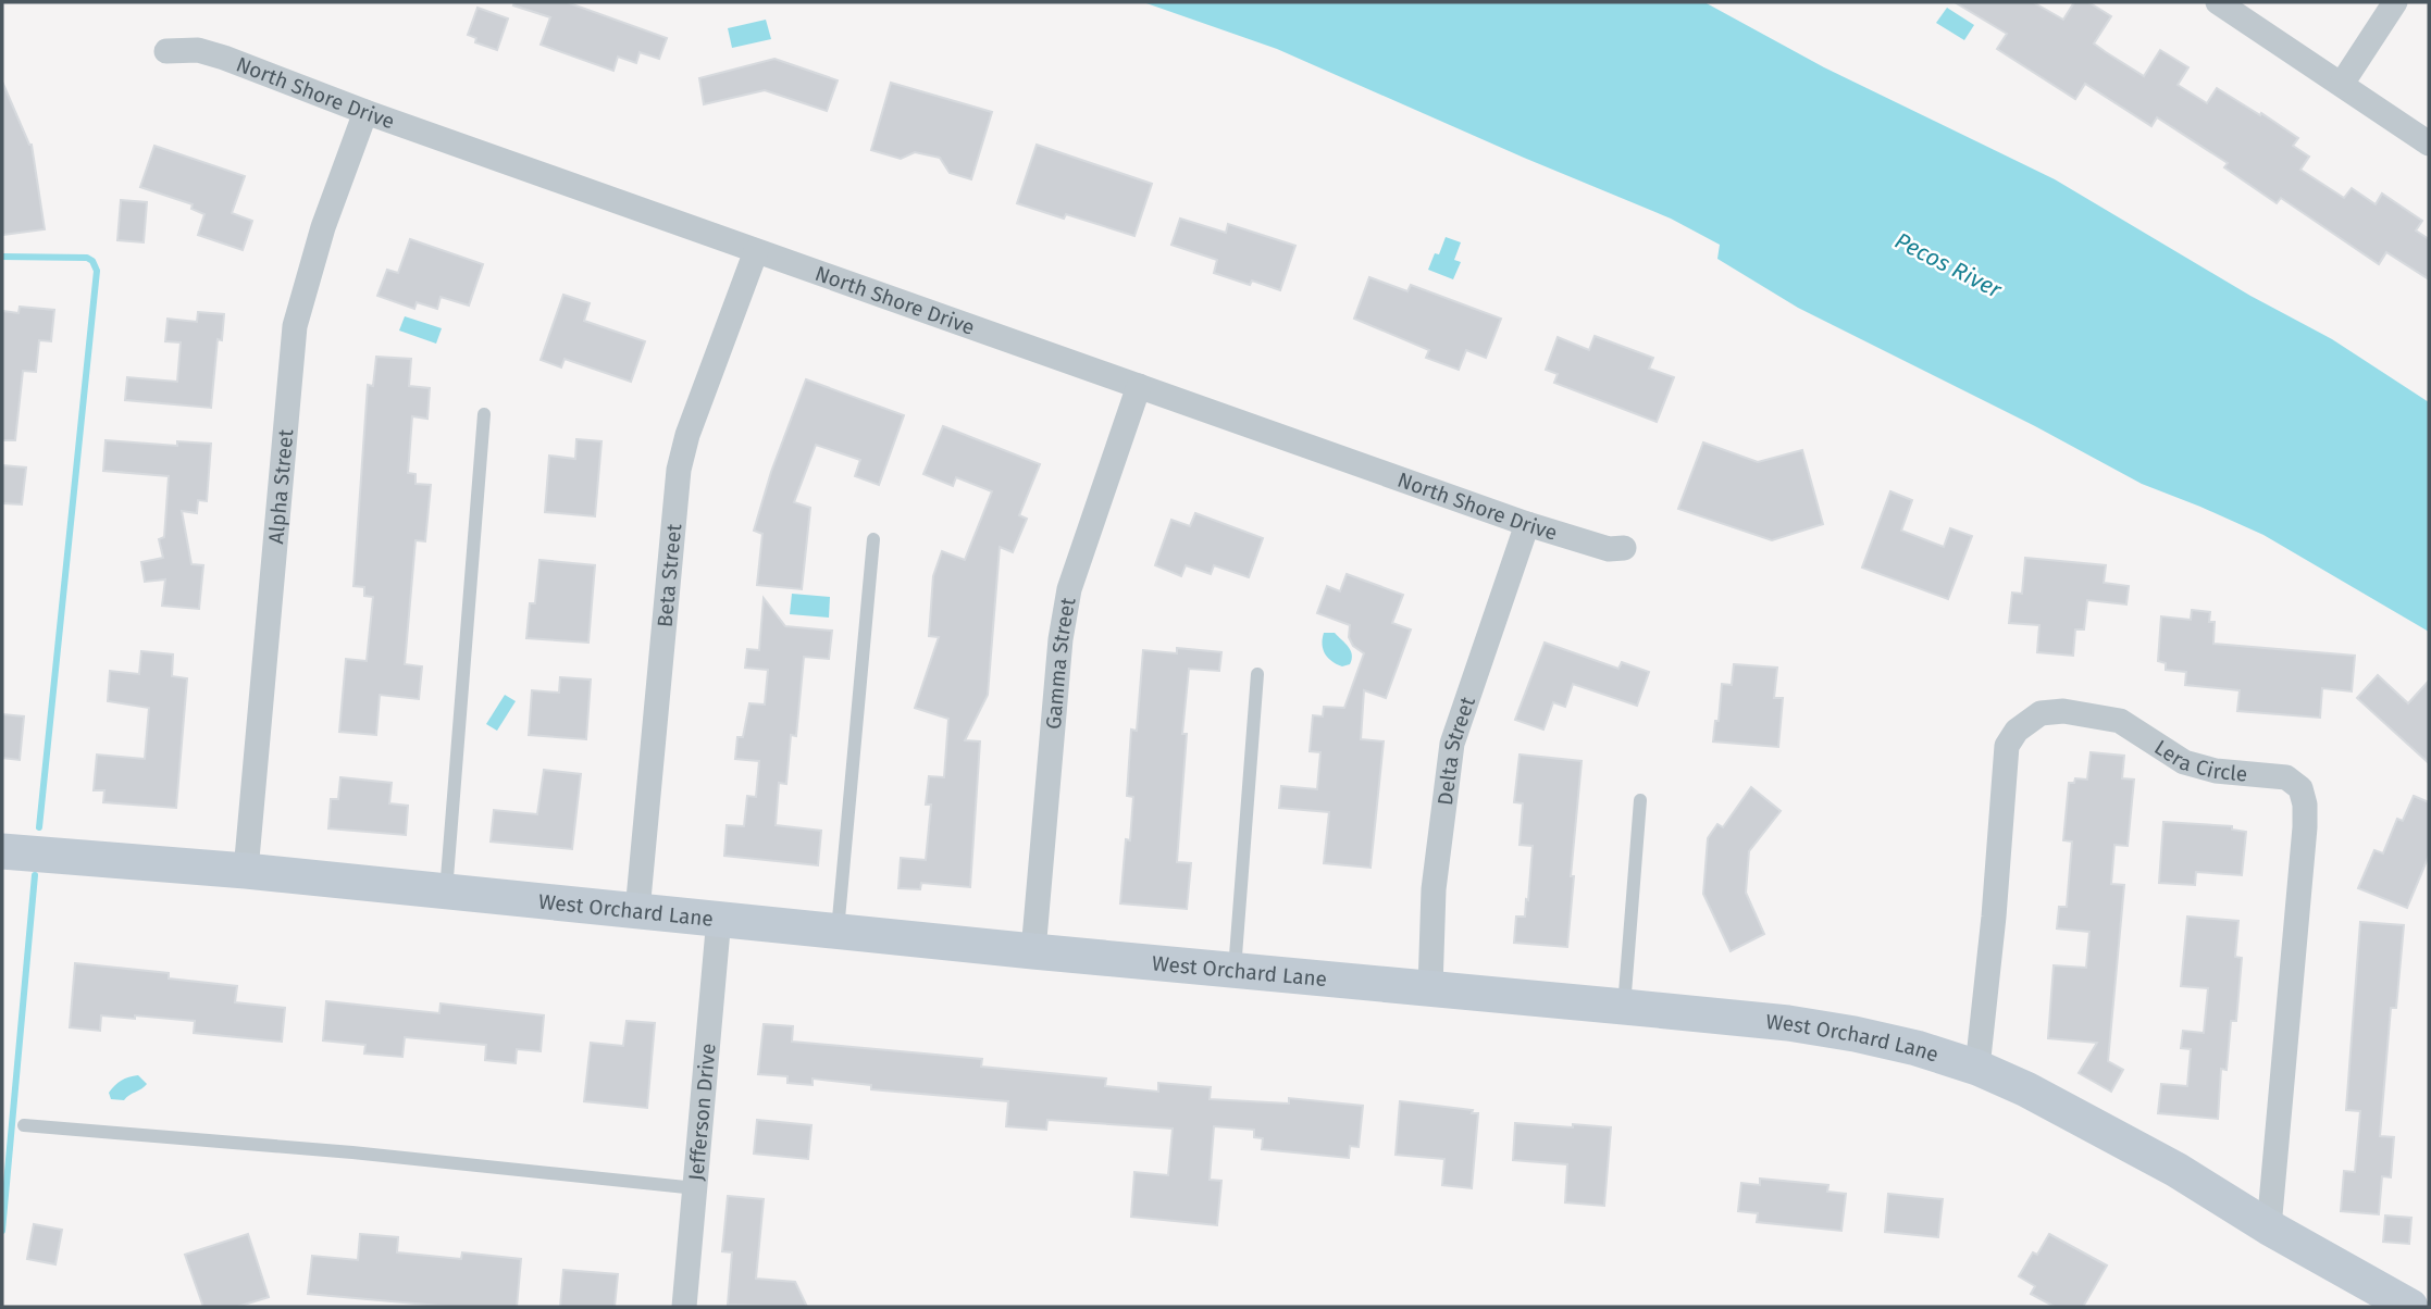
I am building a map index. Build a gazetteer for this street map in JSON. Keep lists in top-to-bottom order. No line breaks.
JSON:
{"streets":{"street":["North Shore Drive","Alpha Street","Beta Street","Gamma Street","Delta Street","Lera Circle","West Orchard Lane","Jefferson Drive"]},"crossings":[["North Shore Drive","Alpha Street"],["North Shore Drive","Beta Street"],["North Shore Drive","Gamma Street"],["North Shore Drive","Delta Street"],["Alpha Street","West Orchard Lane"],["Beta Street","West Orchard Lane"],["Gamma Street","West Orchard Lane"],["Delta Street","West Orchard Lane"],["Lera Circle","West Orchard Lane"],["West Orchard Lane","Jefferson Drive"]],"water":["Pecos River"]}
